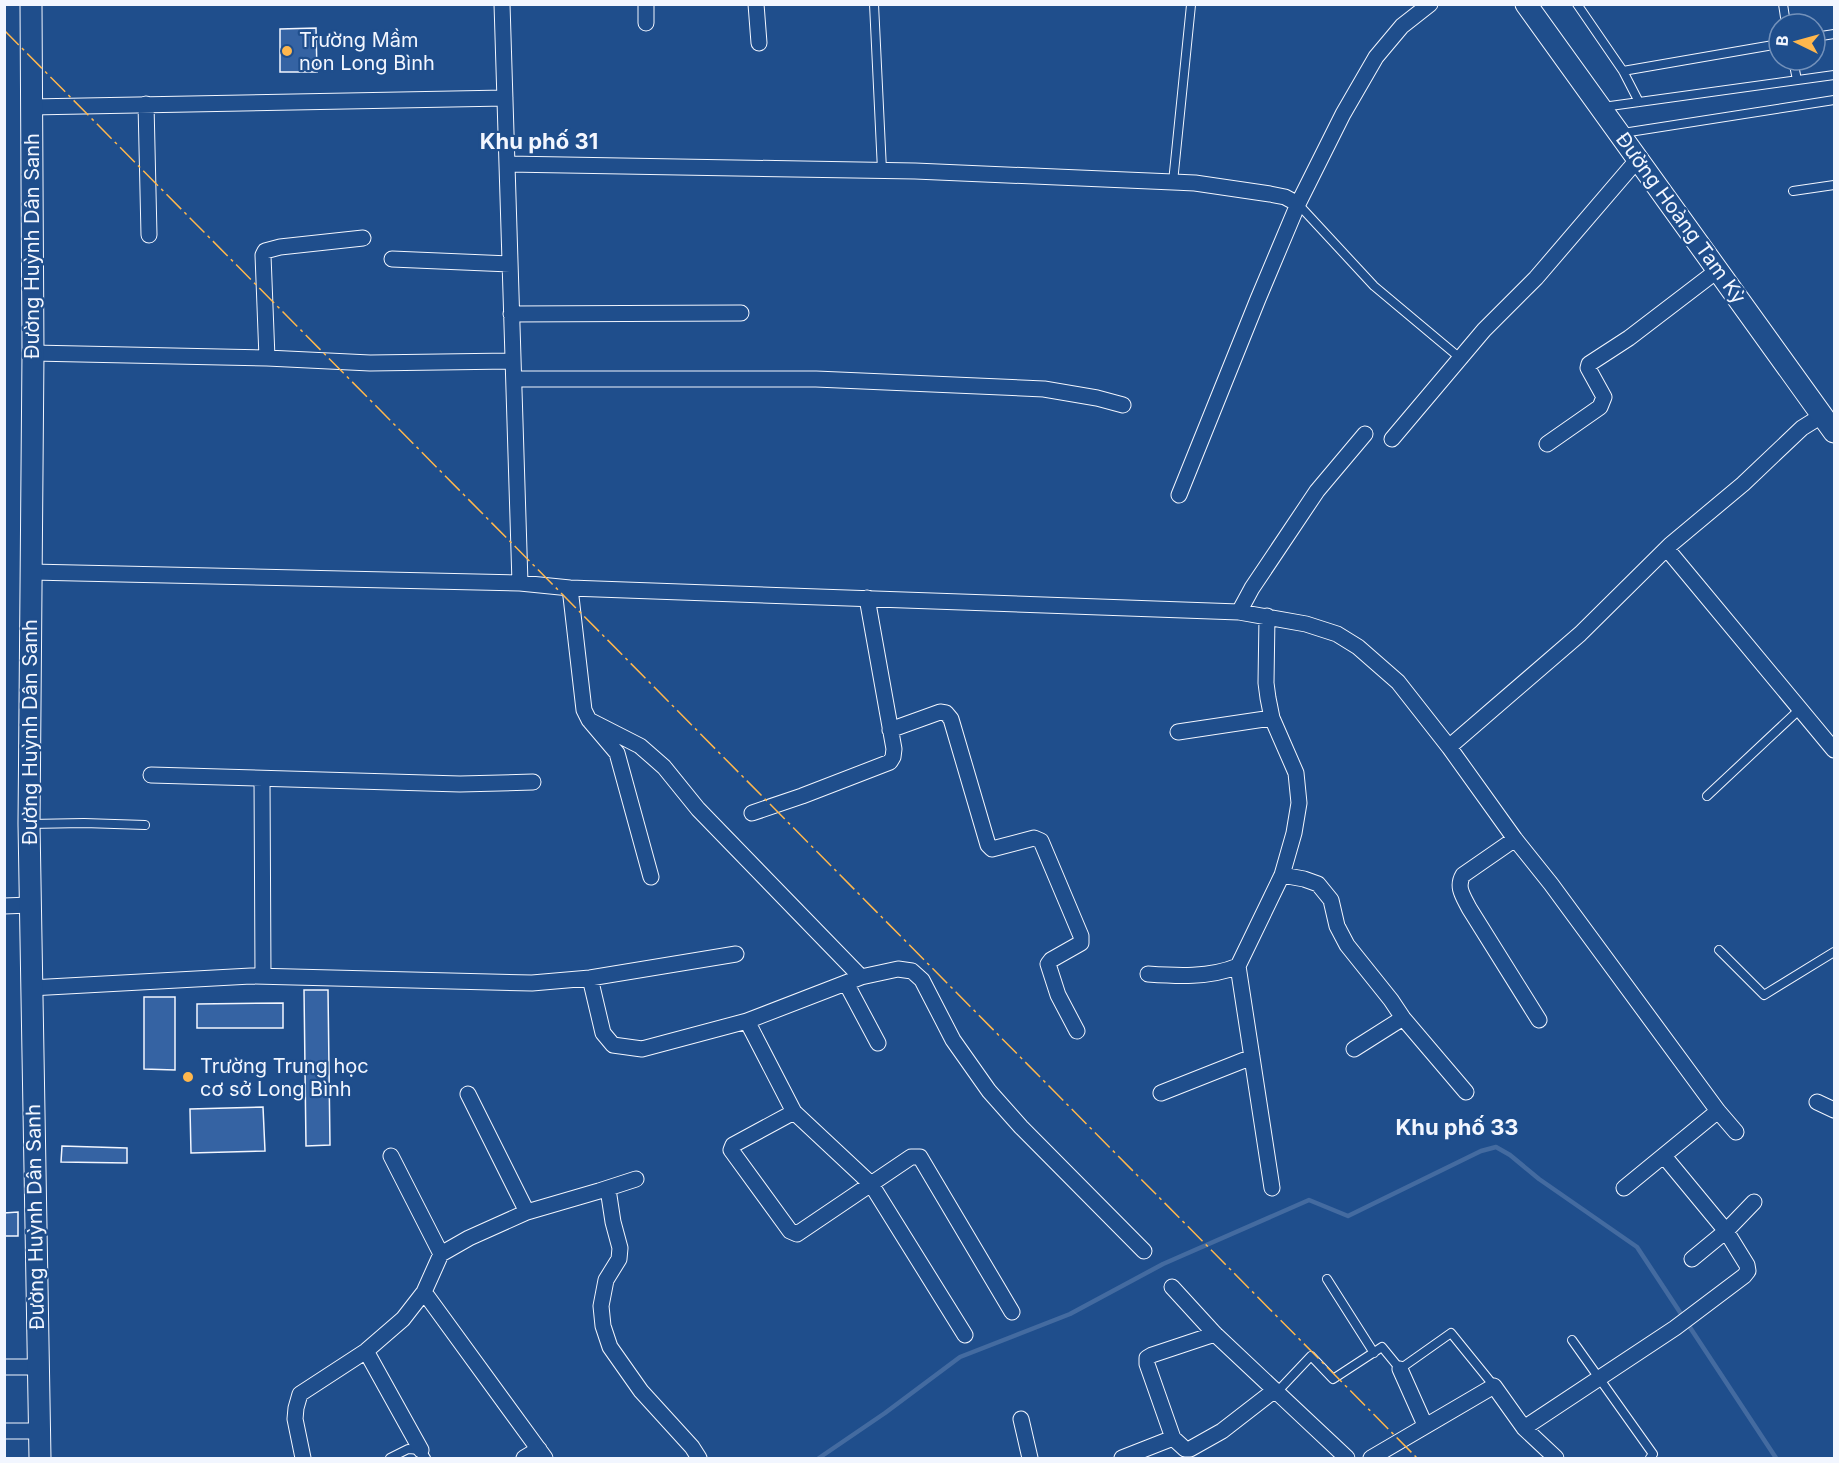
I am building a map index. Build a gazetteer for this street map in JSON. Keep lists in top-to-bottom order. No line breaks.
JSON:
{"streets":{"street":["Đường Hoàng Tam Kỳ","Đường Huỳnh Dân Sanh"]},"districts":["Khu phố 31","Khu phố 33"],"places":["Trường Mầm non Long Bình","Trường Trung học cơ sở Long Bình"],"north":"left"}
